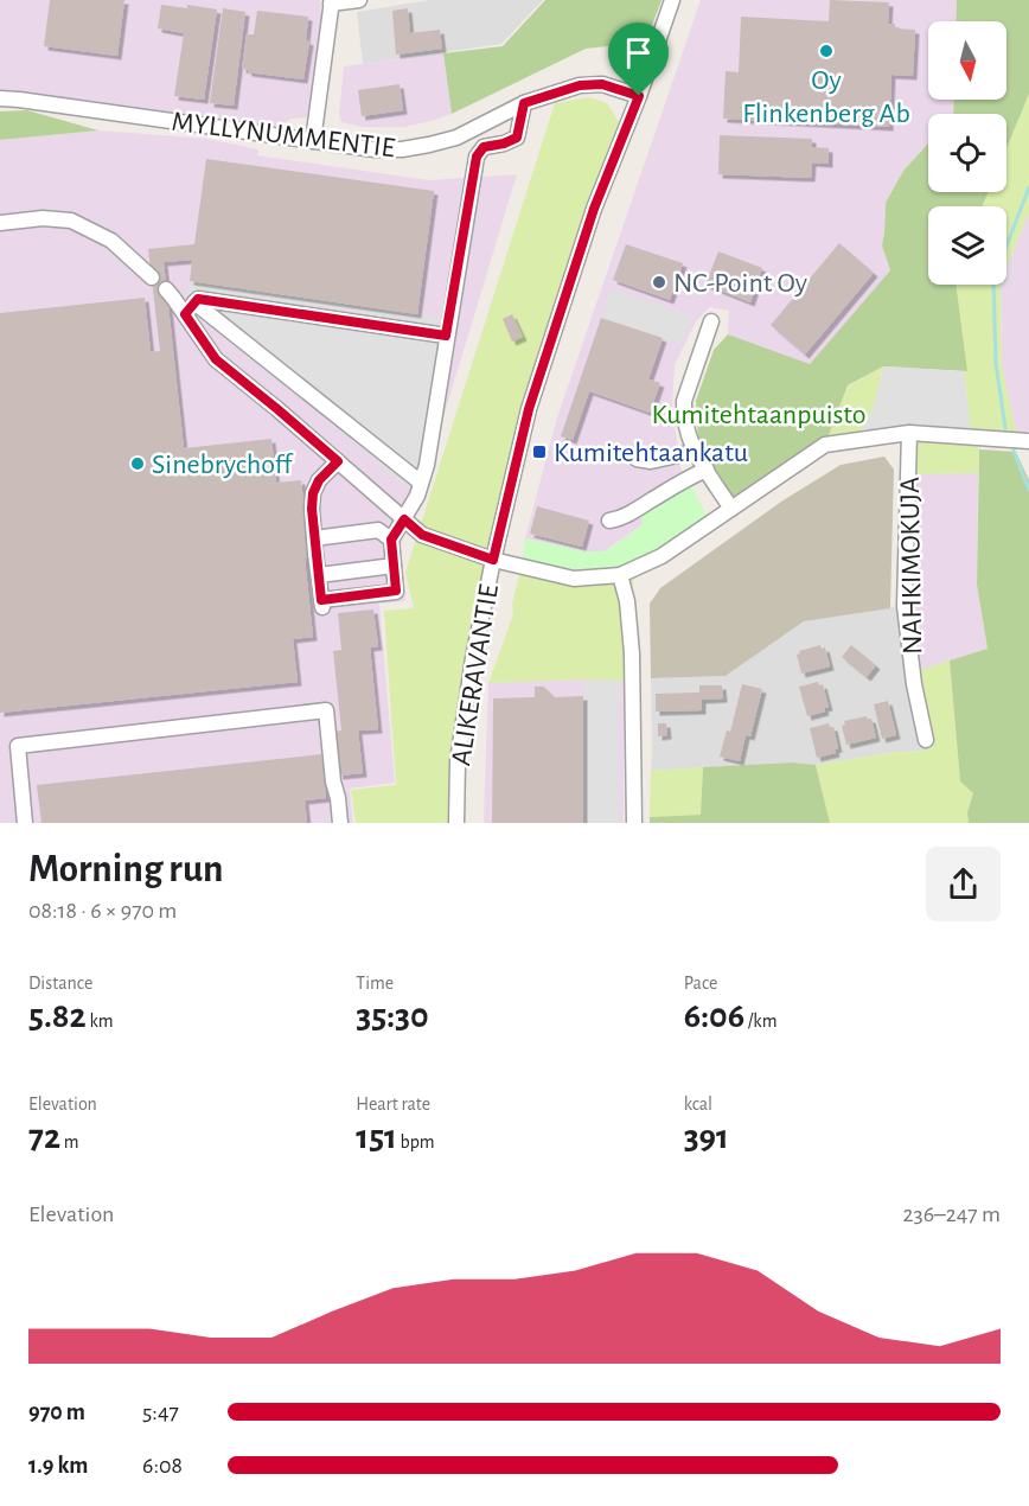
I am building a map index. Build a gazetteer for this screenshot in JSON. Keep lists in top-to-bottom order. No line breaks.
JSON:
{"streets":{"street":["MYLLYNUMMENTIE","NAHKIMOKUJA","ALIKERAVANTIE"]},"crossings":[["MYLLYNUMMENTIE","ALIKERAVANTIE"]],"parks":["Kumitehtaanpuisto"],"places":{"other":["Oy Flinkenberg Ab","NC-Point Oy","Sinebrychoff"],"transit":["Kumitehtaankatu"]},"north":"bottom","page":{"heading":["Morning run","08:18 · 6 × 970 m"],"stats":[["Distance","5.82 km"],["Time","35:30"],["Pace","6:06 /km"],["Elevation","72 m"],["Heart rate","151 bpm"],["kcal","391"]],"chart":["Elevation","236–247 m"],"list":[{"name":"970 m","note":"5:47"},{"name":"1.9 km","note":"6:08"}]}}
